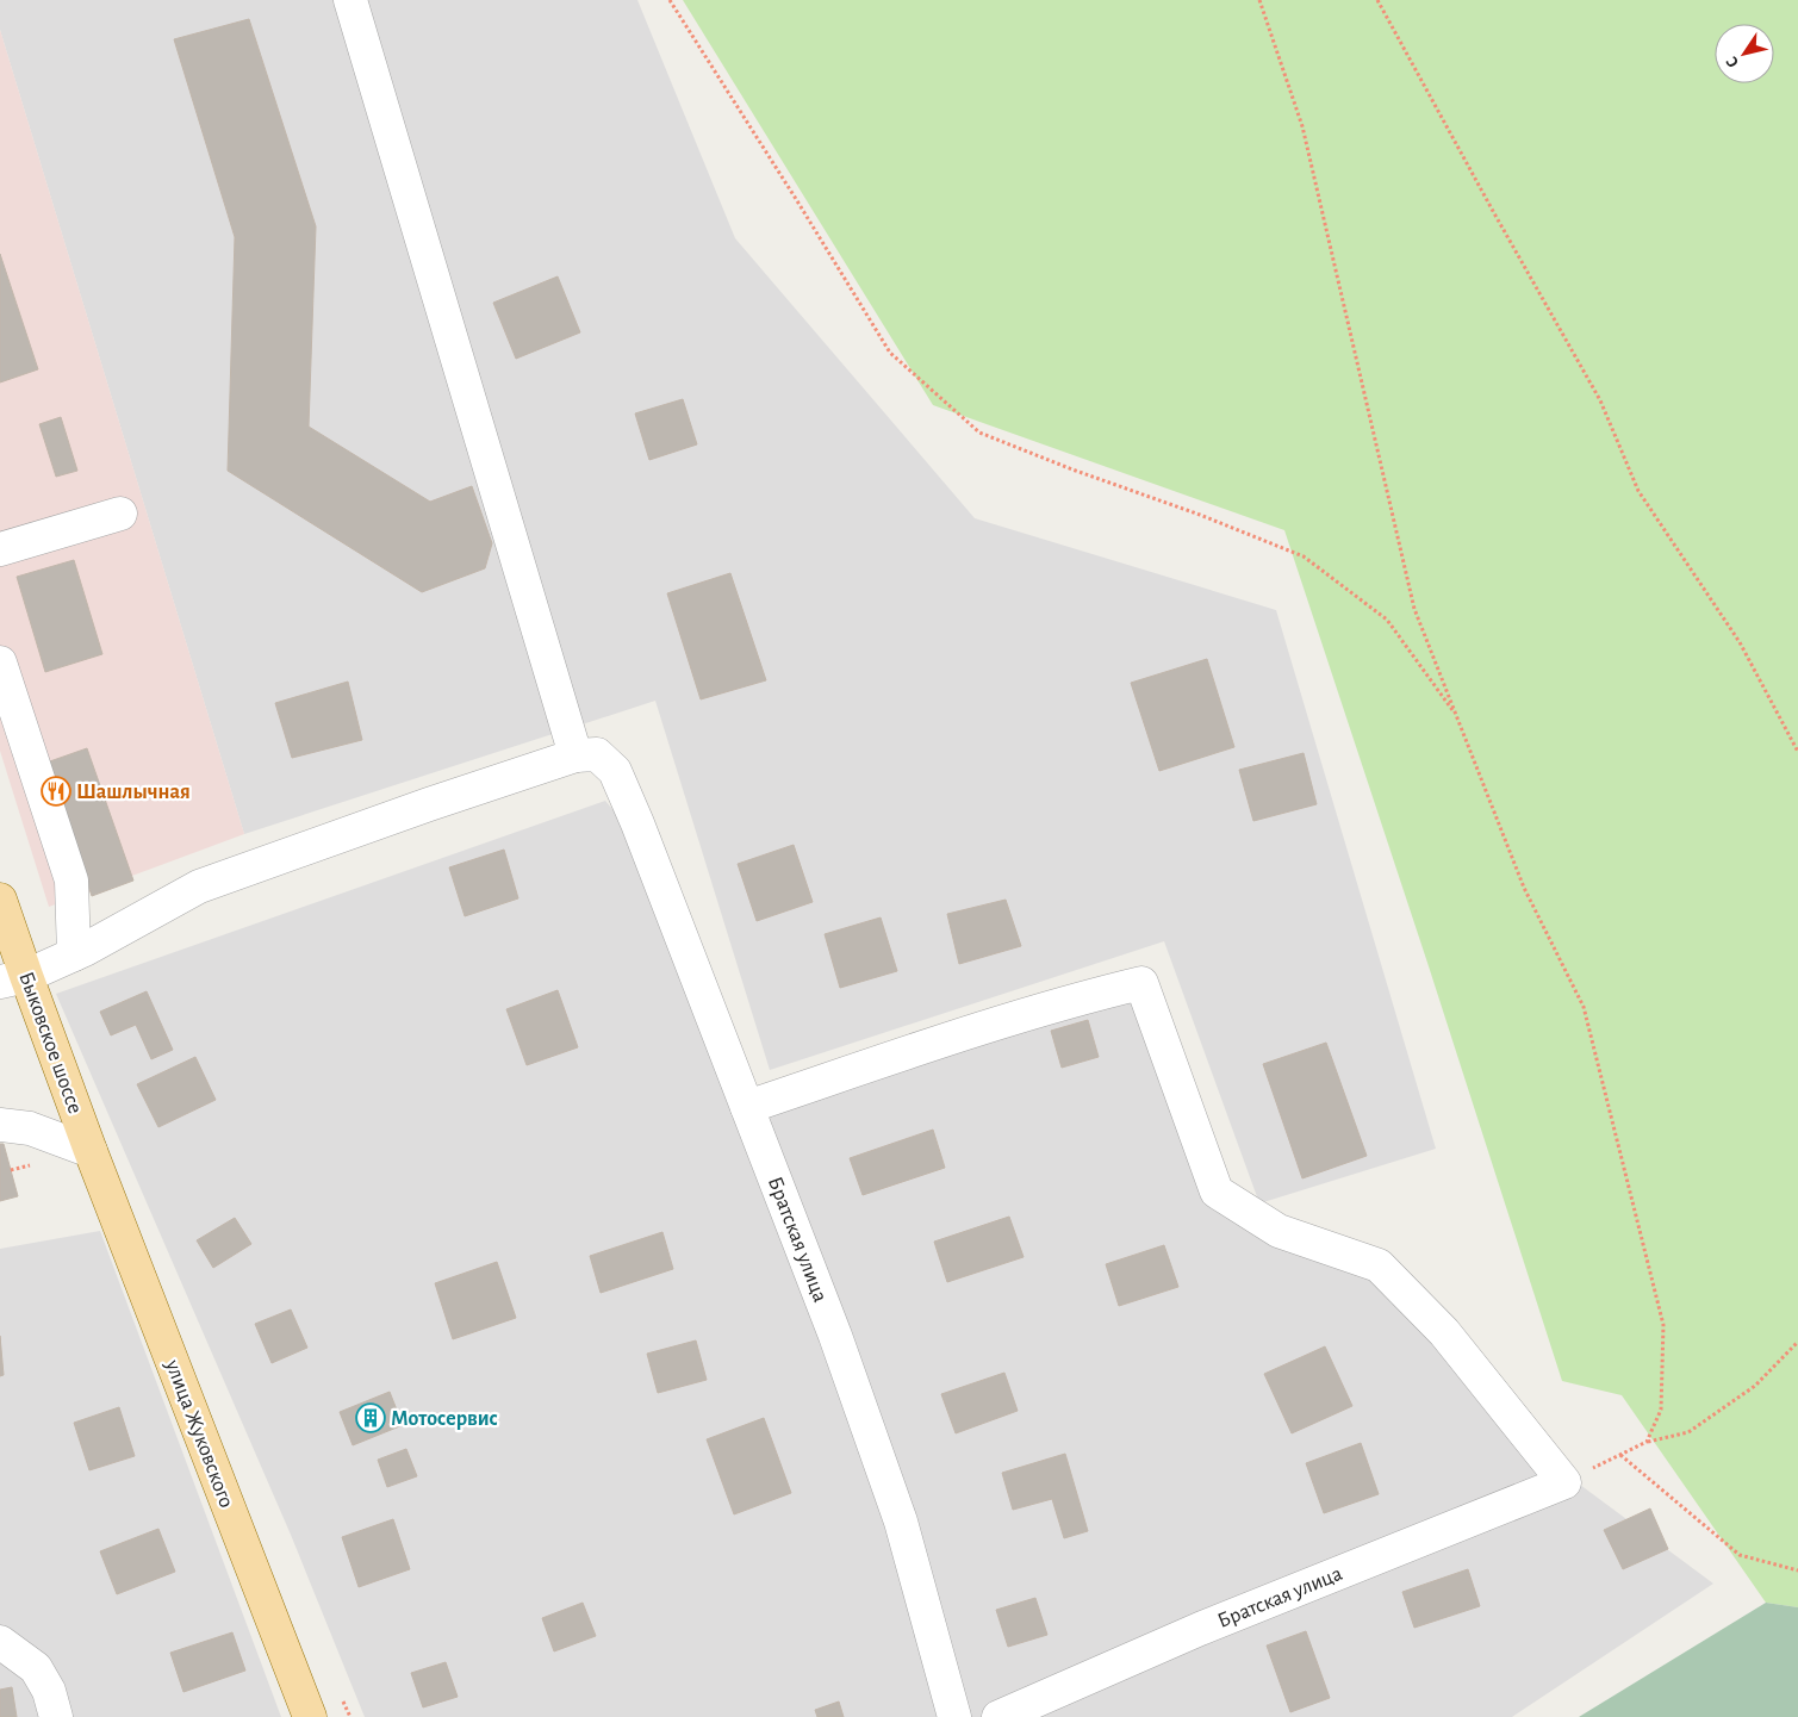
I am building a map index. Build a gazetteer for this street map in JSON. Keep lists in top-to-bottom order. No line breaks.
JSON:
{"streets":{"main road":["Быковское шоссе","улица Жуковского"],"street":["Братская улица"]},"crossings":[["Быковское шоссе","улица Жуковского"]],"places":{"restaurant":["Шашлычная"],"building":["Мотосервис"]},"north":"bottom left"}
